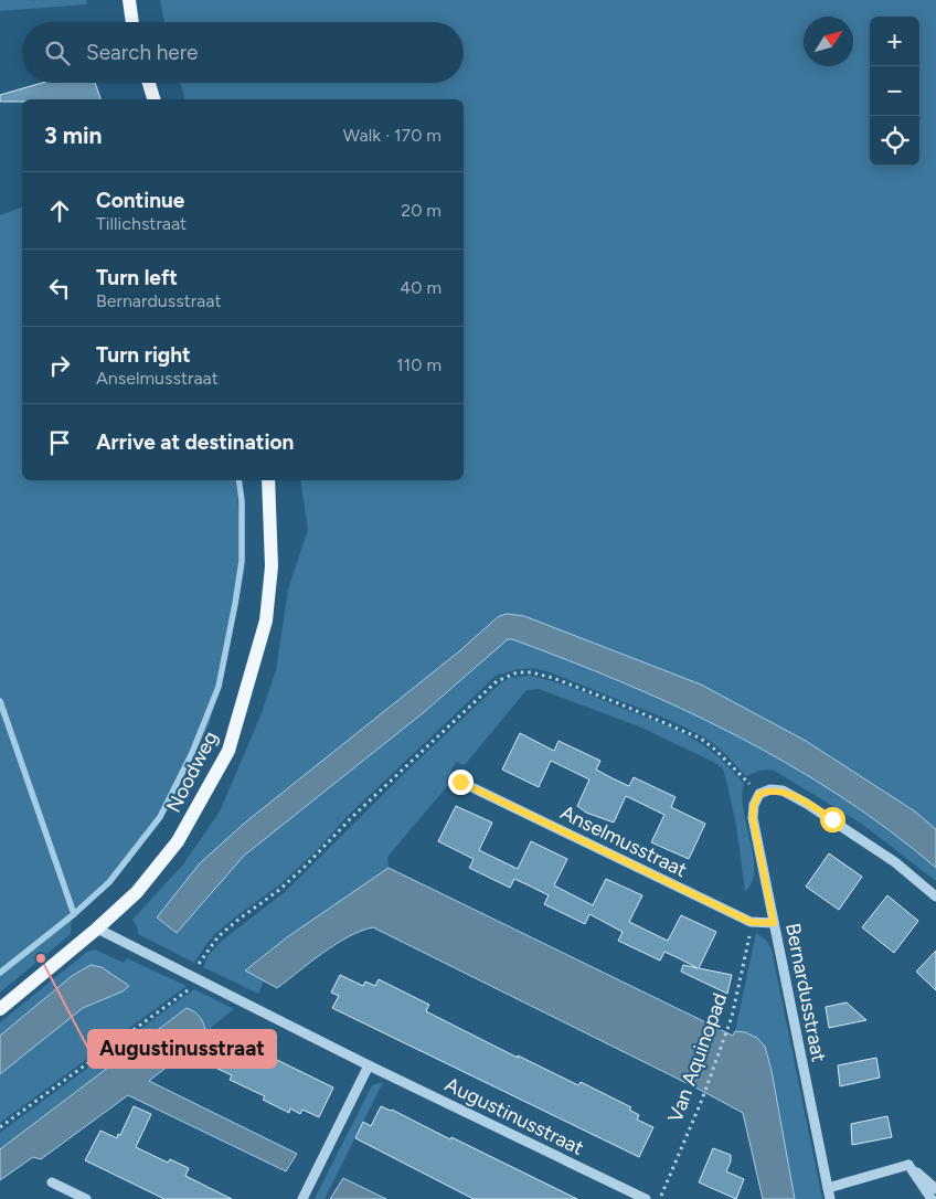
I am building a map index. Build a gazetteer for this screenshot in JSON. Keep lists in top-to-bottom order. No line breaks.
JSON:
{"streets":{"main road":["Noodweg"],"street":["Anselmusstraat","Bernardusstraat","Augustinusstraat"],"path":["Van Aquinopad"]},"crossings":[["Noodweg","Augustinusstraat"],["Anselmusstraat","Bernardusstraat"],["Anselmusstraat","Van Aquinopad"]],"places":["Augustinusstraat"],"north":"top right","page":{"map_buttons":["+","−"],"search":"Search here","heading":["3 min","Walk · 170 m"],"list":[["Continue","Tillichstraat","20 m"],["Turn left","Bernardusstraat","40 m"],["Turn right","Anselmusstraat","110 m"],"Arrive at destination"]}}
